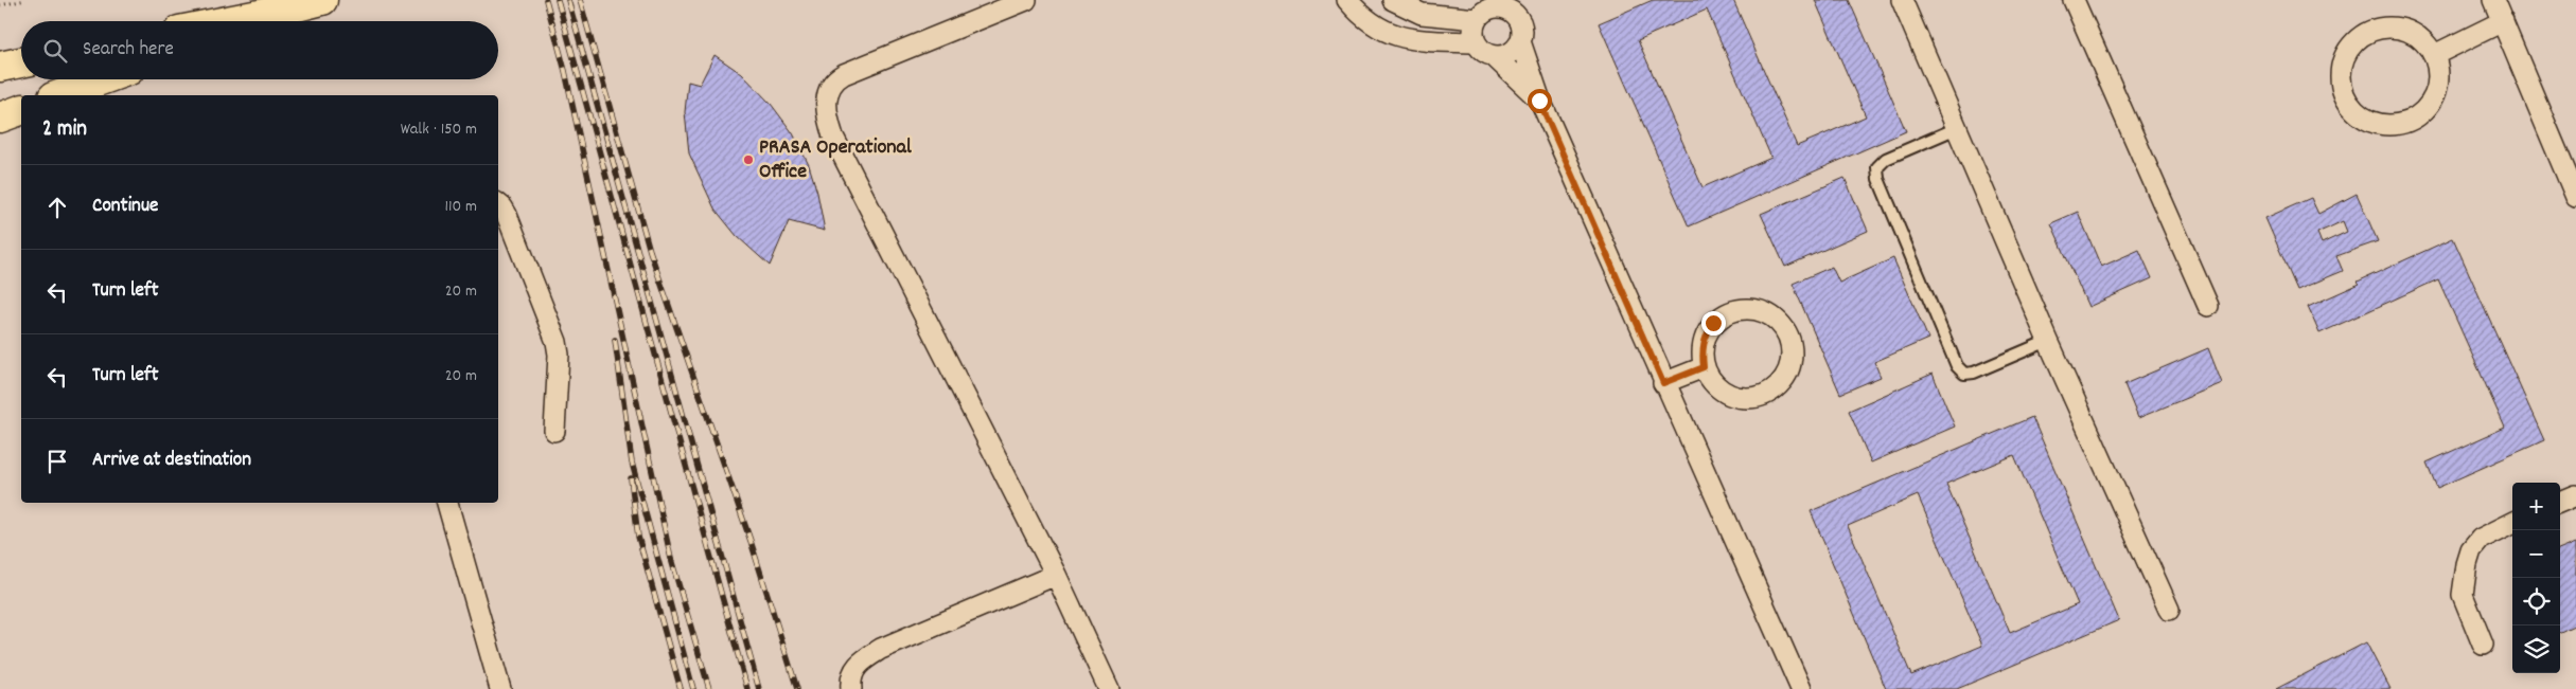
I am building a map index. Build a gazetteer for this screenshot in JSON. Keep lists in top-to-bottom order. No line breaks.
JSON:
{"places":["PRASA Operational Office"],"page":{"search":"Search here","heading":["2 min","Walk · 150 m"],"list":[["Continue","110 m"],["Turn left","20 m"],["Turn left","20 m"],"Arrive at destination"],"map_buttons":["+","−"]}}
